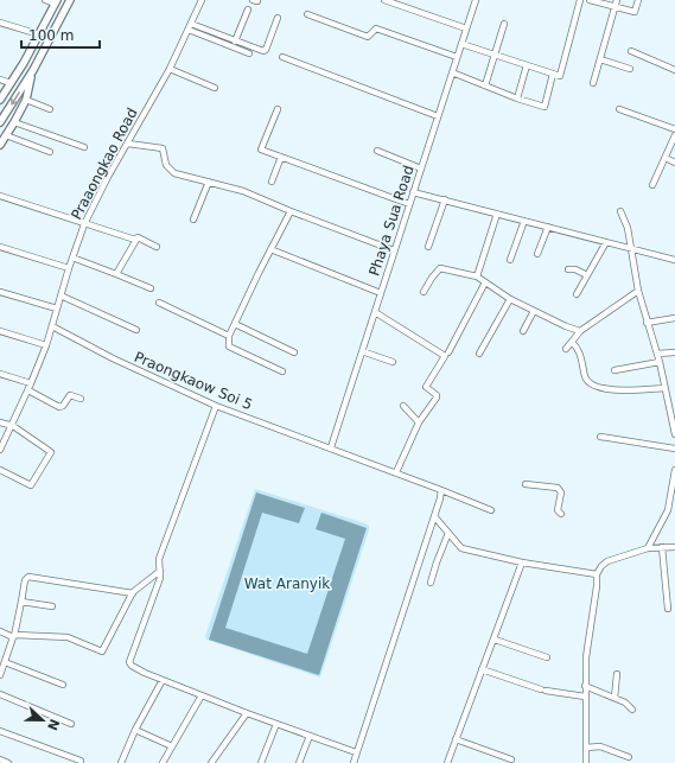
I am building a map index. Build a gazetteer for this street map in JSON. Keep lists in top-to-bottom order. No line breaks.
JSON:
{"streets":{"street":["Praaongkao Road","Phaya Sua Road","Praongkaow Soi 5"]},"crossings":[["Praaongkao Road","Praongkaow Soi 5"],["Phaya Sua Road","Praongkaow Soi 5"]],"parks":["Wat Aranyik"],"scale_bar":"100 m","north":"right"}
